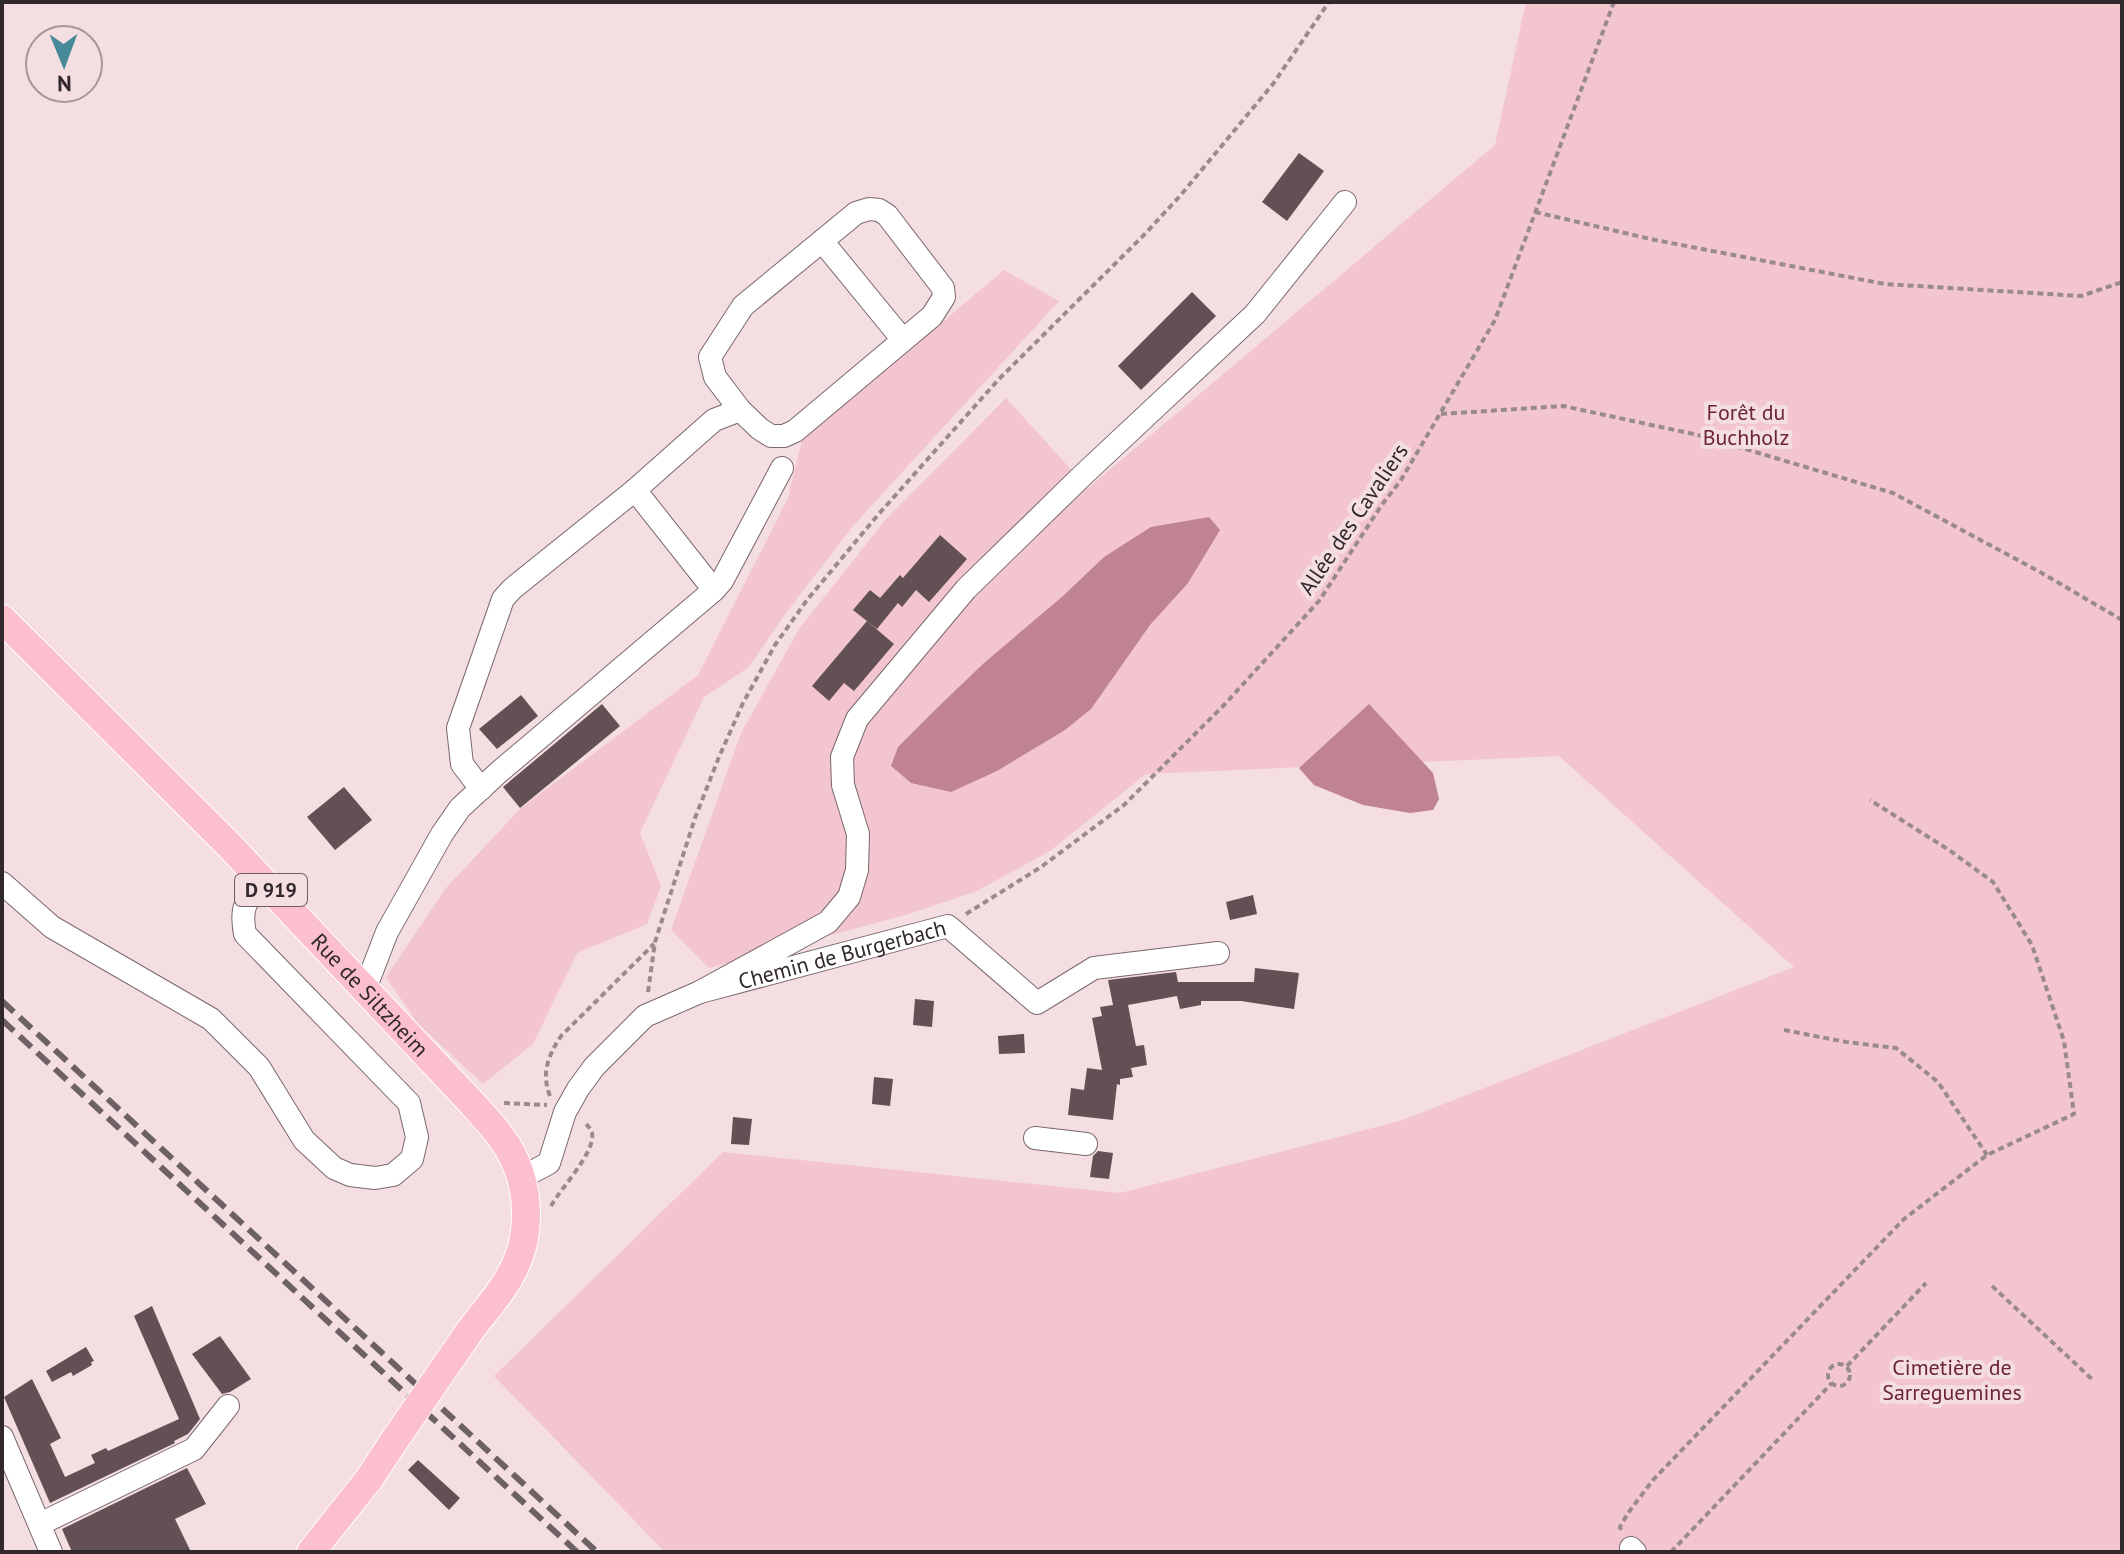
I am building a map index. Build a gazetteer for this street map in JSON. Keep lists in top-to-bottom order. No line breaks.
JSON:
{"streets":{"main road":["D 919","Rue de Siltzheim"],"street":["Chemin de Burgerbach"],"path":["Allée des Cavaliers"]},"crossings":[["Allée des Cavaliers","Chemin de Burgerbach"],["D 919","Chemin de Burgerbach"],["D 919","Rue de Siltzheim"],["Chemin de Burgerbach","Rue de Siltzheim"]],"parks":["Forêt du Buchholz","Cimetière de Sarreguemines"],"north":"bottom"}
